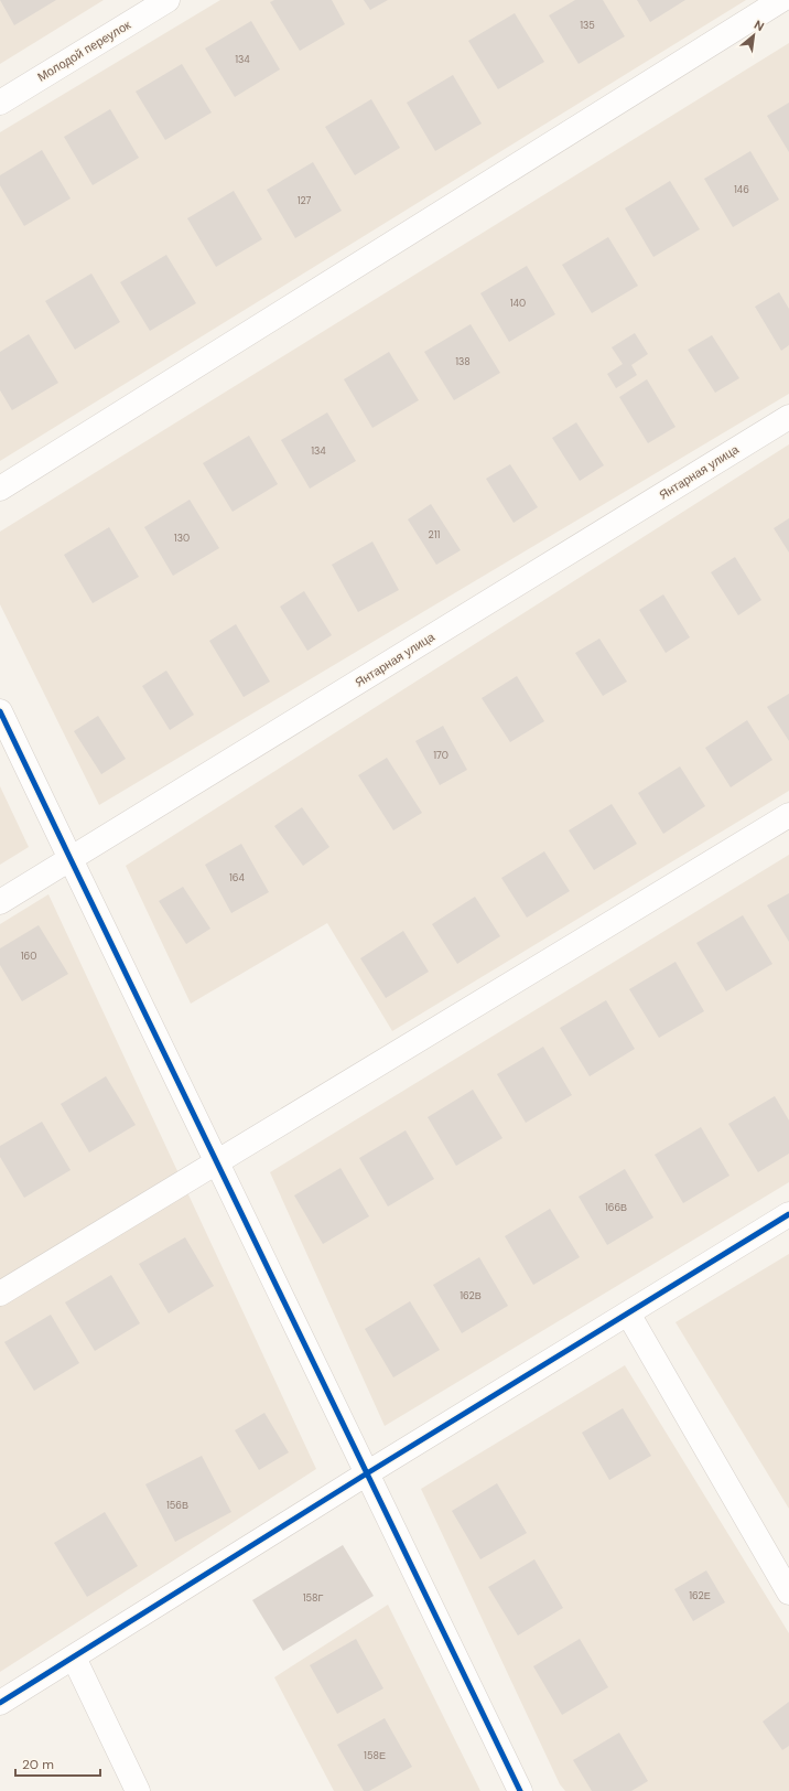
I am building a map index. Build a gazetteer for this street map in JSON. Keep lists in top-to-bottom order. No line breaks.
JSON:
{"streets":{"street":["Молодой переулок","Янтарная улица"]},"house_numbers":["135","134","146","127","140","138","134","211","130","170","164","160","166В","162В","156В","162Е","158Г","158Е"],"scale_bar":"20 m","north":"top right"}
